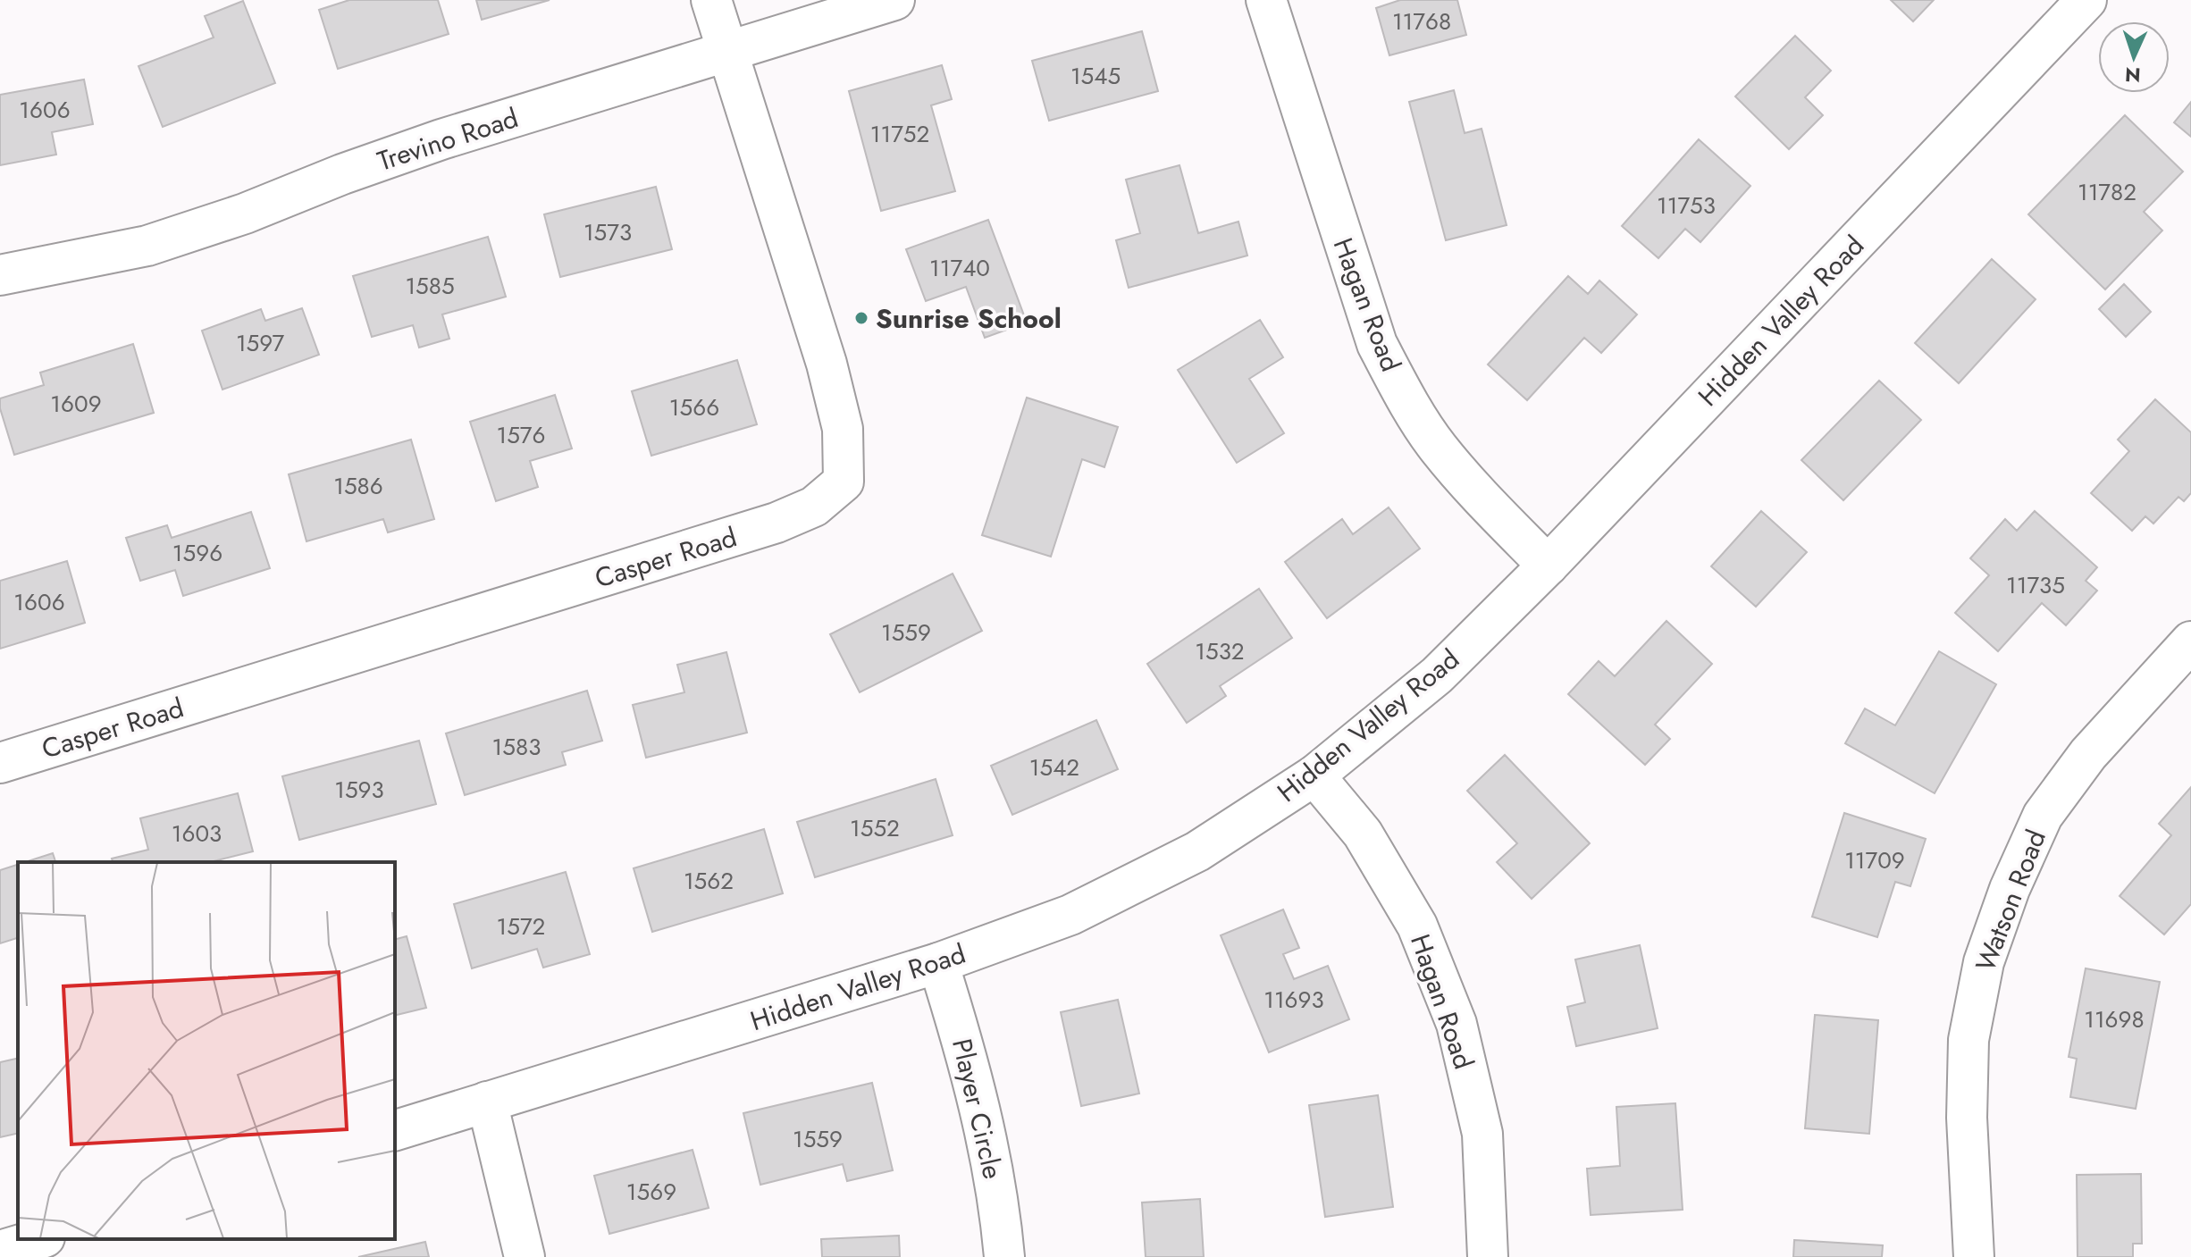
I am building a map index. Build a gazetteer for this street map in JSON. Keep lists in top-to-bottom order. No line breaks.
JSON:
{"streets":{"street":["Trevino Road","Hagan Road","Hidden Valley Road","Casper Road","Watson Road","Player Circle"]},"crossings":[["Trevino Road","Casper Road"],["Hagan Road","Hidden Valley Road"],["Hidden Valley Road","Player Circle"]],"places":["Sunrise School"],"house_numbers":["11768","1545","1606","11752","11782","11753","1573","11740","1585","1597","1609","1566","1576","1586","1596","11735","1606","1559","1532","1583","1542","1593","1552","1603","11709","1562","1572","11693","11698","1559","1569"],"north":"bottom"}
